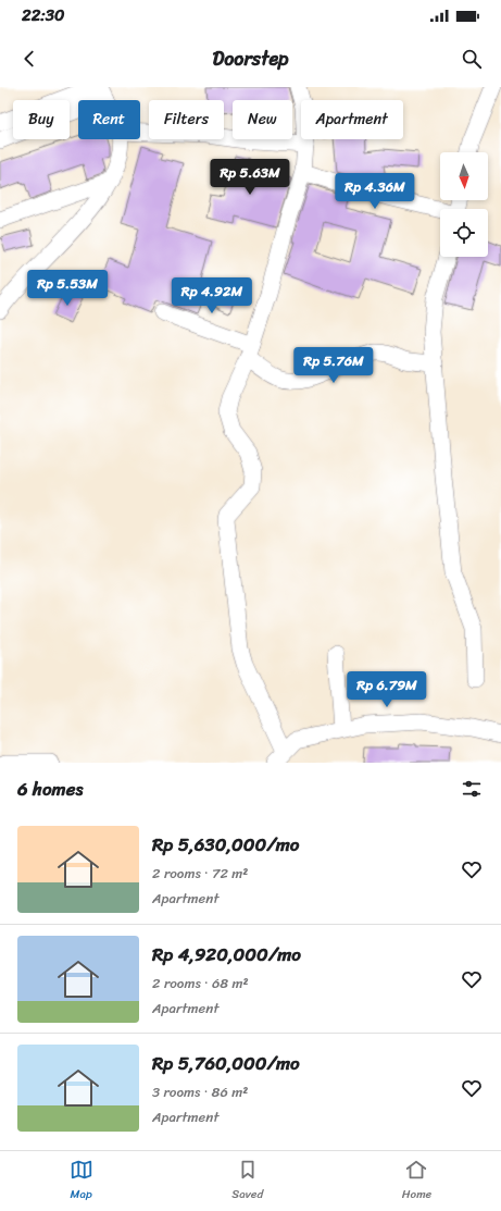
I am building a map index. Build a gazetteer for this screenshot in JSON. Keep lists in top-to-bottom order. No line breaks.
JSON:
{"north":"bottom","page":{"status":"22:30","header":"Doorstep","chip":["Buy","Rent","Filters","New","Apartment"],"price":["Rp 5.63M","Rp 4.36M","Rp 5.53M","Rp 4.92M","Rp 5.76M","Rp 6.79M"],"heading":"6 homes","list":[{"name":"Rp 5,630,000/mo","note":"2 rooms · 72 m² · Apartment"},{"name":"Rp 4,920,000/mo","note":"2 rooms · 68 m² · Apartment"},{"name":"Rp 5,760,000/mo","note":"3 rooms · 86 m² · Apartment"}],"tabs":["Map","Saved","Home"]}}
